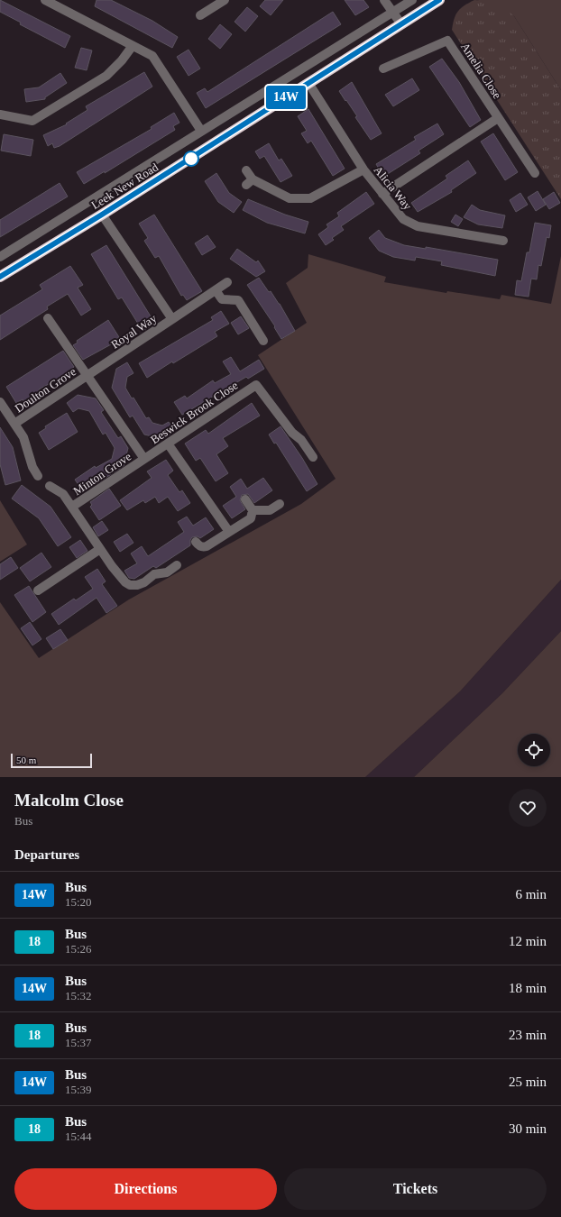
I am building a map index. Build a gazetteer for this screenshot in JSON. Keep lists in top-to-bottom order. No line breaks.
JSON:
{"streets":{"highway":["Leek New Road"],"street":["Amelia Close","Alicia Way","Royal Way","Doulton Grove","Beswick Brook Close","Minton Grove"]},"crossings":[["Leek New Road","Alicia Way"],["Leek New Road","Royal Way"],["Royal Way","Doulton Grove"],["Beswick Brook Close","Minton Grove"]],"lines":["bus line 14W"],"scale_bar":"50 m","page":{"on_map":"14W","scale":"50 m","heading":[["Malcolm Close","Bus"],"Departures"],"list":[{"mark":"14W","name":"Bus","note":"15:20","value":"6 min"},{"mark":"18","name":"Bus","note":"15:26","value":"12 min"},{"mark":"14W","name":"Bus","note":"15:32","value":"18 min"},{"mark":"18","name":"Bus","note":"15:37","value":"23 min"},{"mark":"14W","name":"Bus","note":"15:39","value":"25 min"},{"mark":"18","name":"Bus","note":"15:44","value":"30 min"}],"buttons":["Directions","Tickets"]}}
